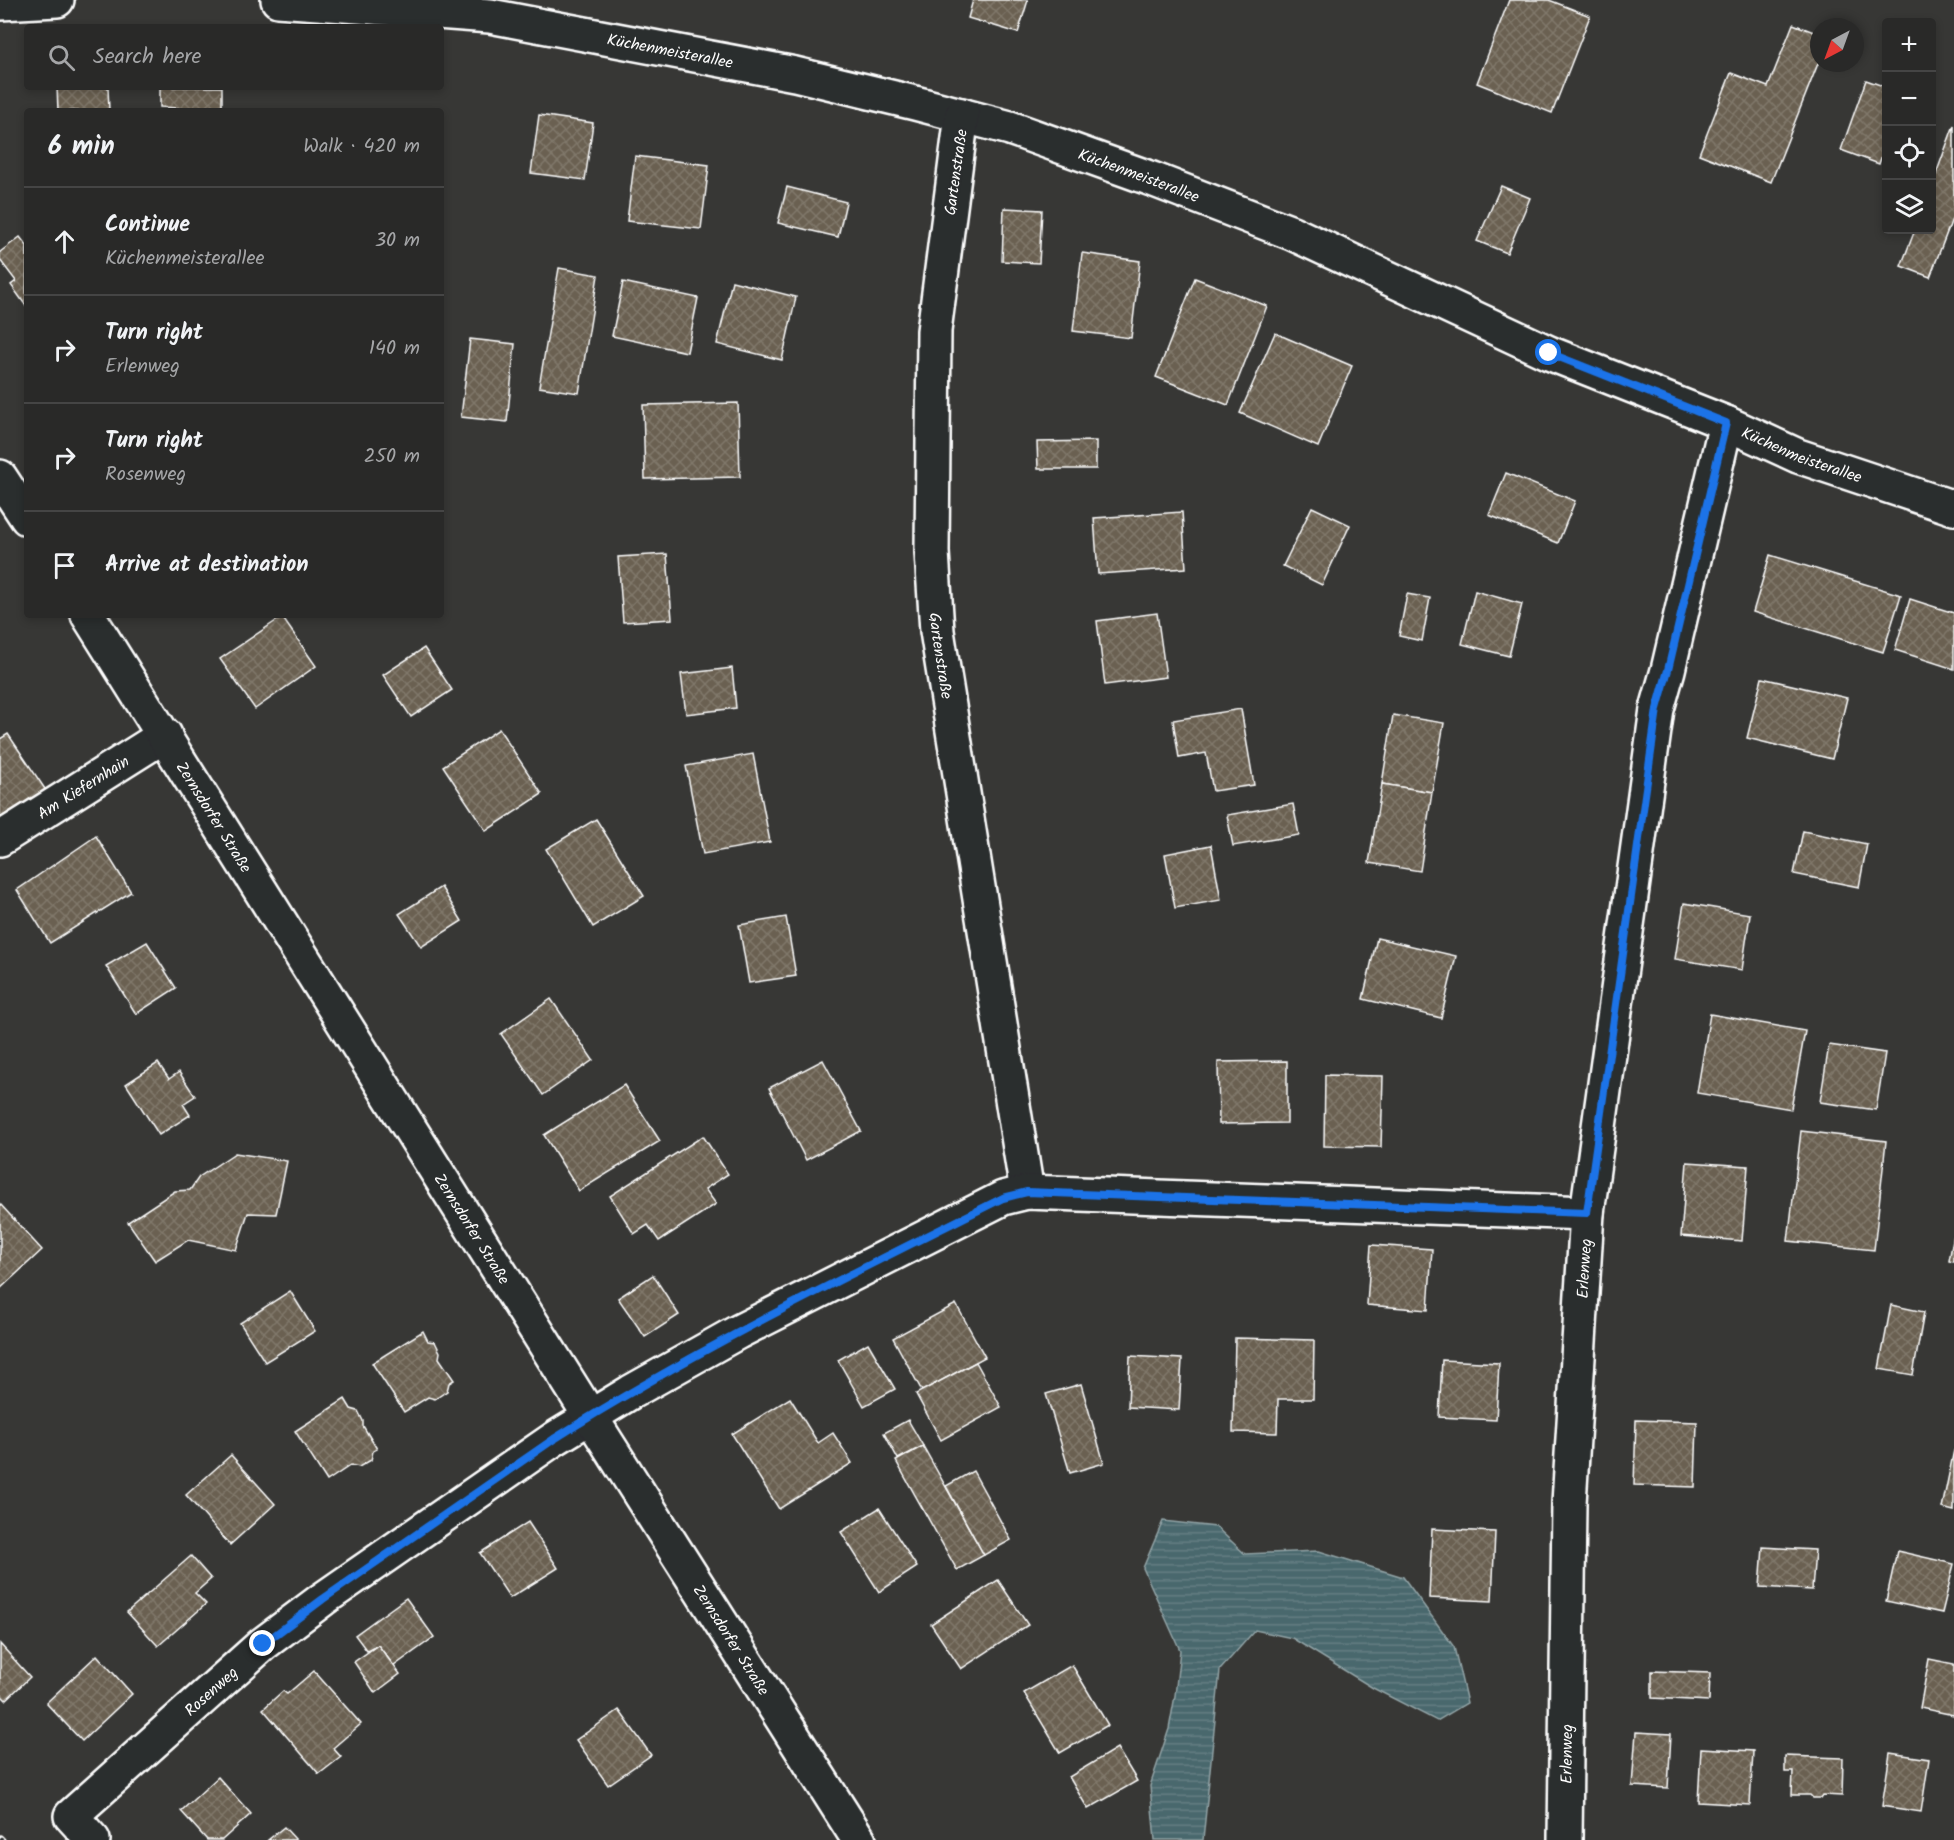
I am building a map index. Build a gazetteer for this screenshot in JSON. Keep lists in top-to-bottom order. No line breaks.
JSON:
{"streets":{"street":["Küchenmeisterallee","Gartenstraße","Am Kiefernhain","Zernsdorfer Straße","Erlenweg","Rosenweg"]},"crossings":[["Küchenmeisterallee","Gartenstraße"],["Küchenmeisterallee","Erlenweg"],["Gartenstraße","Rosenweg"],["Am Kiefernhain","Zernsdorfer Straße"],["Zernsdorfer Straße","Rosenweg"],["Erlenweg","Rosenweg"]],"north":"bottom left","page":{"map_buttons":["+","−"],"search":"Search here","heading":["6 min","Walk · 420 m"],"list":[["Continue","Küchenmeisterallee","30 m"],["Turn right","Erlenweg","140 m"],["Turn right","Rosenweg","250 m"],"Arrive at destination"]}}
